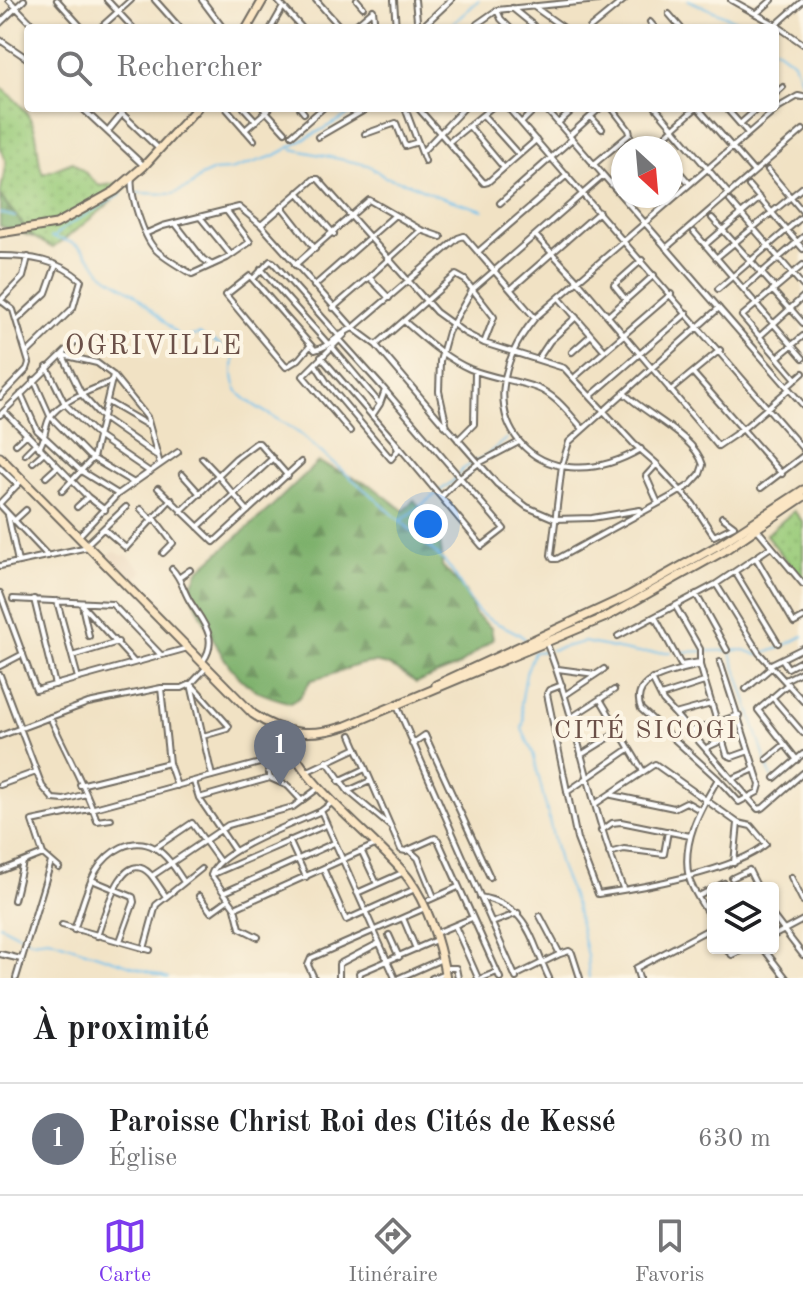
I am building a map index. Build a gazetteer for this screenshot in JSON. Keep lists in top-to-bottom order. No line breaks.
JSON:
{"districts":["OGRIVILLE","CITÉ SICOGI"],"north":"bottom right","page":{"search":"Rechercher","pins":"1","heading":"À proximité","list":[{"mark":"1","name":"Paroisse Christ Roi des Cités de Kessé","note":"Église","value":"630 m"}],"nav":["Carte","Itinéraire","Favoris"]}}
